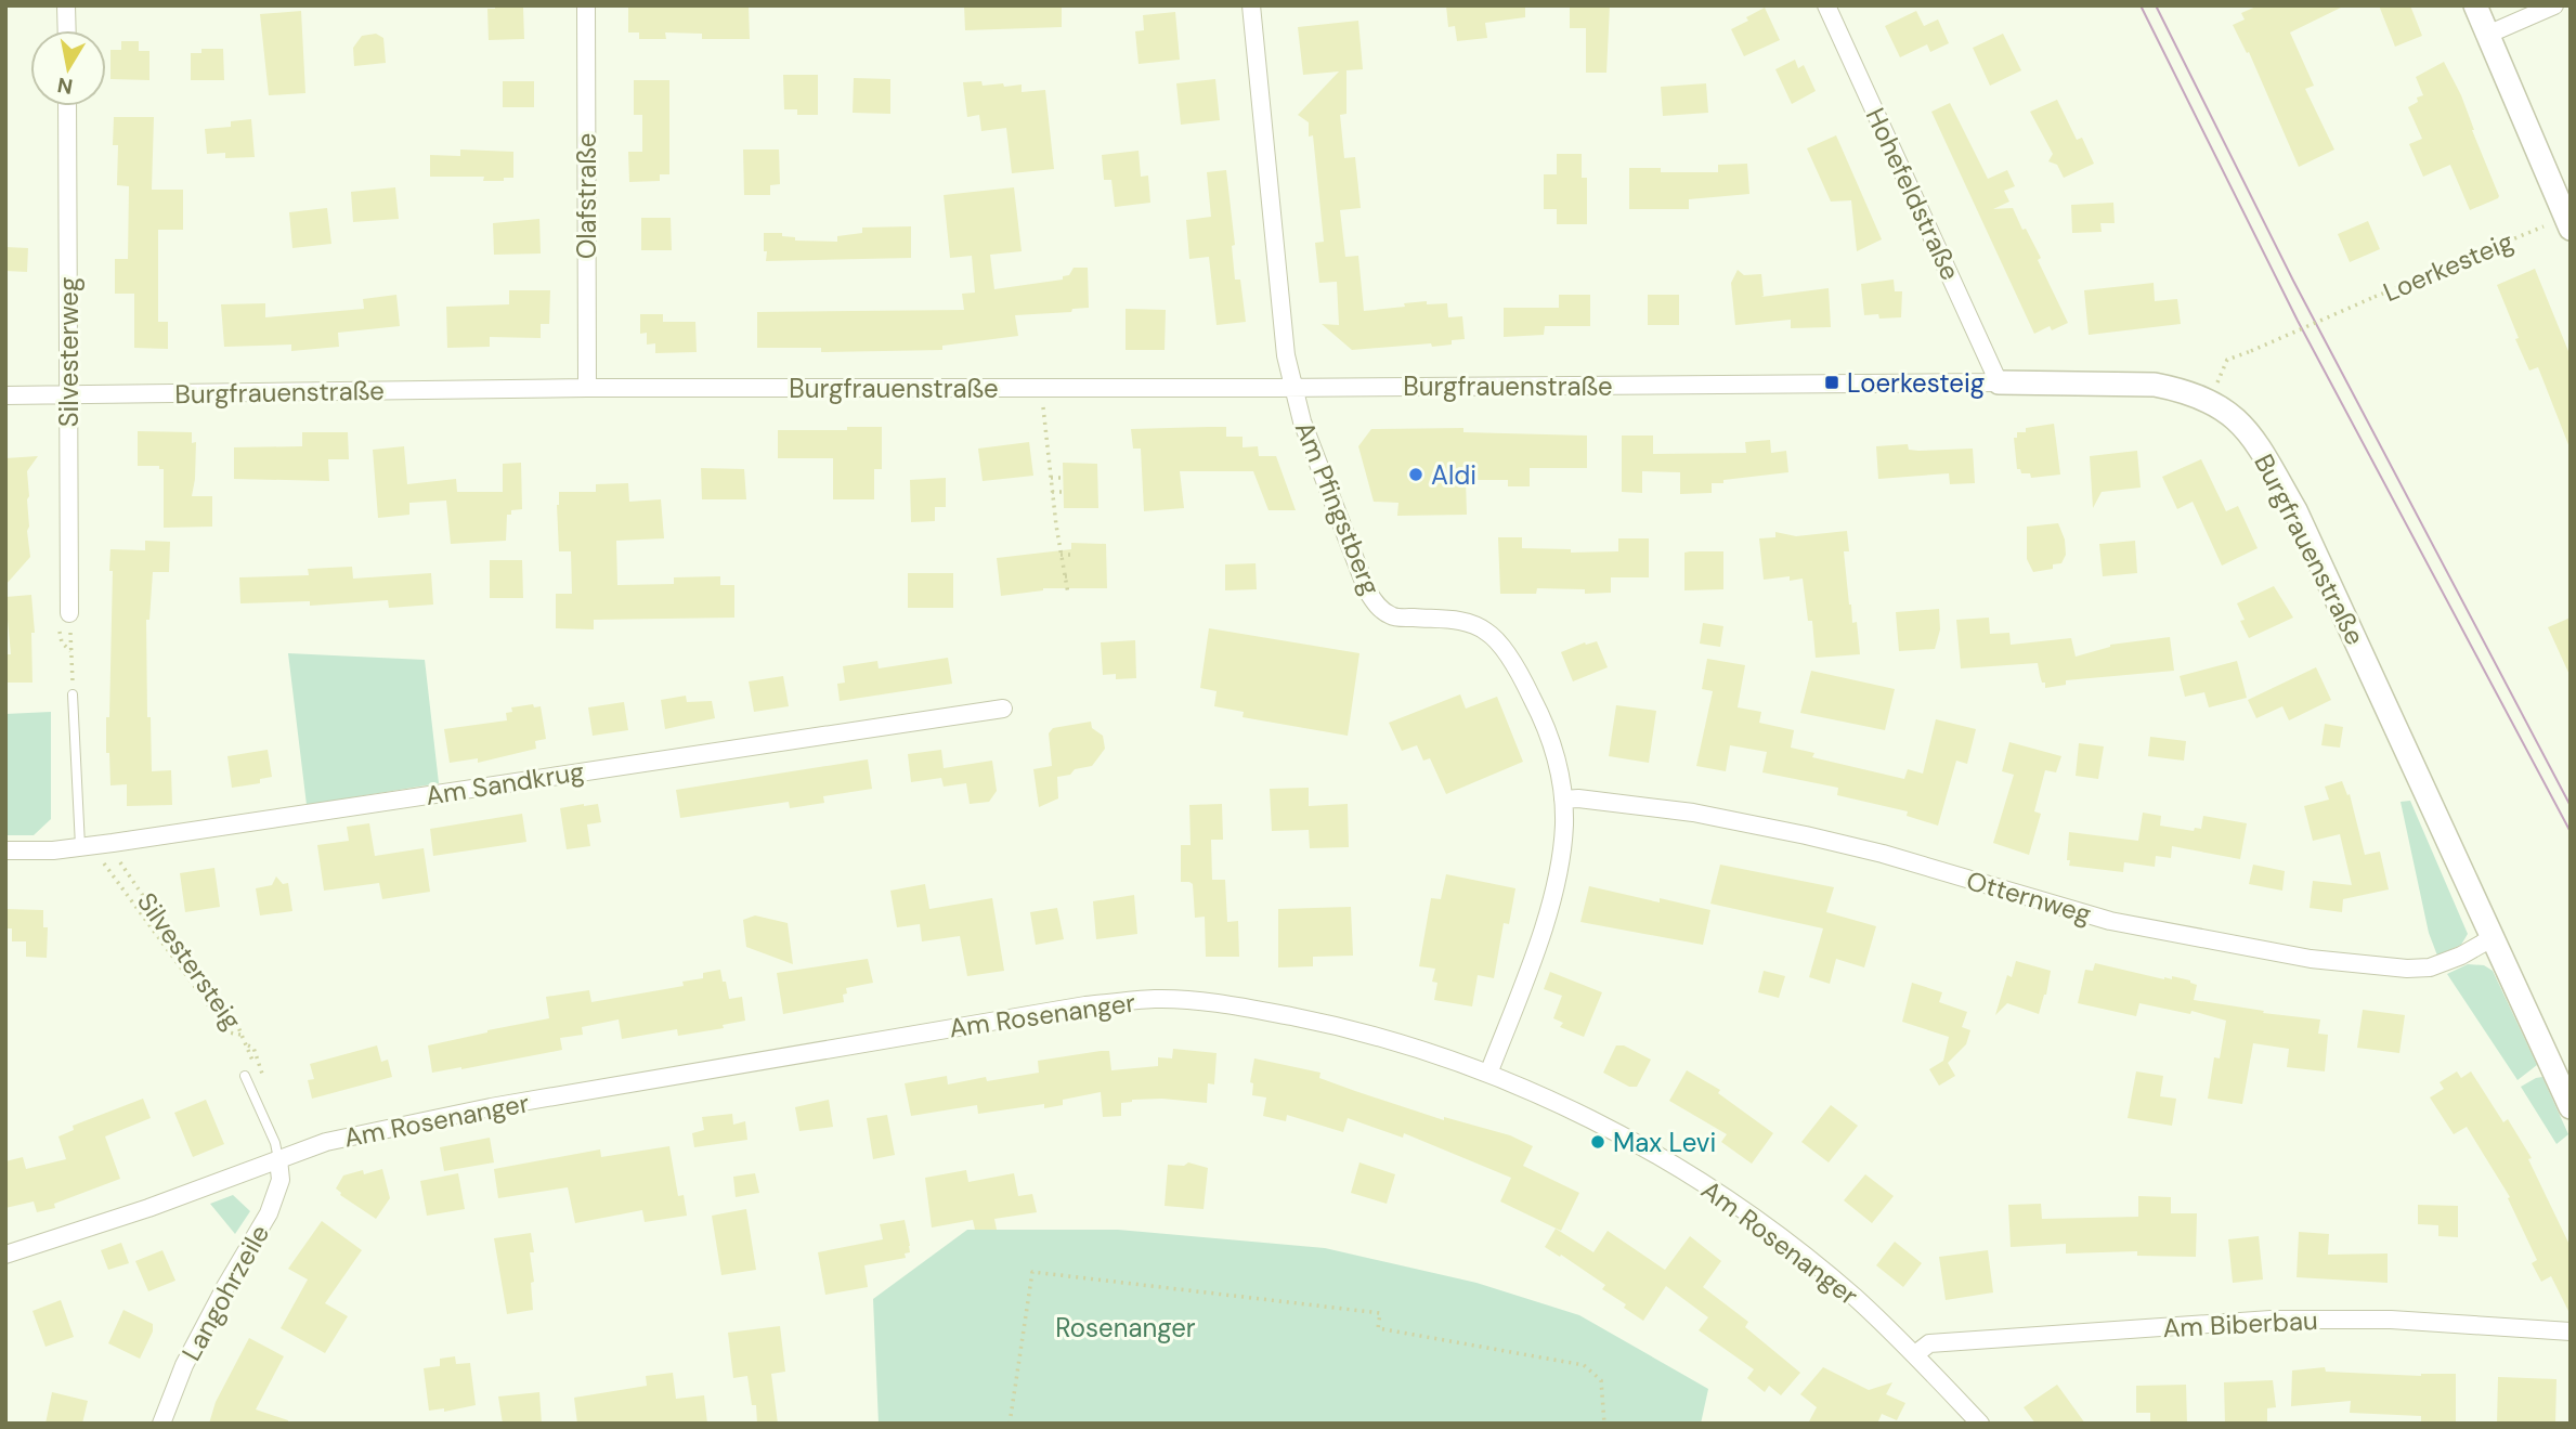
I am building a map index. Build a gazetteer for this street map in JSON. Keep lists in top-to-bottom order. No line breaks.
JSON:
{"streets":{"street":["Hohefeldstraße","Olafstraße","Silvesterweg","Burgfrauenstraße","Am Pfingstberg","Am Sandkrug","Otternweg","Am Rosenanger","Langohrzeile","Am Biberbau"],"path":["Loerkesteig","Silvestersteig"]},"crossings":[["Hohefeldstraße","Burgfrauenstraße"],["Olafstraße","Burgfrauenstraße"],["Silvesterweg","Burgfrauenstraße"],["Burgfrauenstraße","Am Pfingstberg"],["Burgfrauenstraße","Otternweg"],["Am Pfingstberg","Otternweg"],["Am Pfingstberg","Am Rosenanger"],["Am Rosenanger","Langohrzeile"],["Am Rosenanger","Am Biberbau"]],"parks":["Rosenanger"],"places":{"transit":["Loerkesteig"],"other":["Aldi","Max Levi"]},"north":"bottom"}
